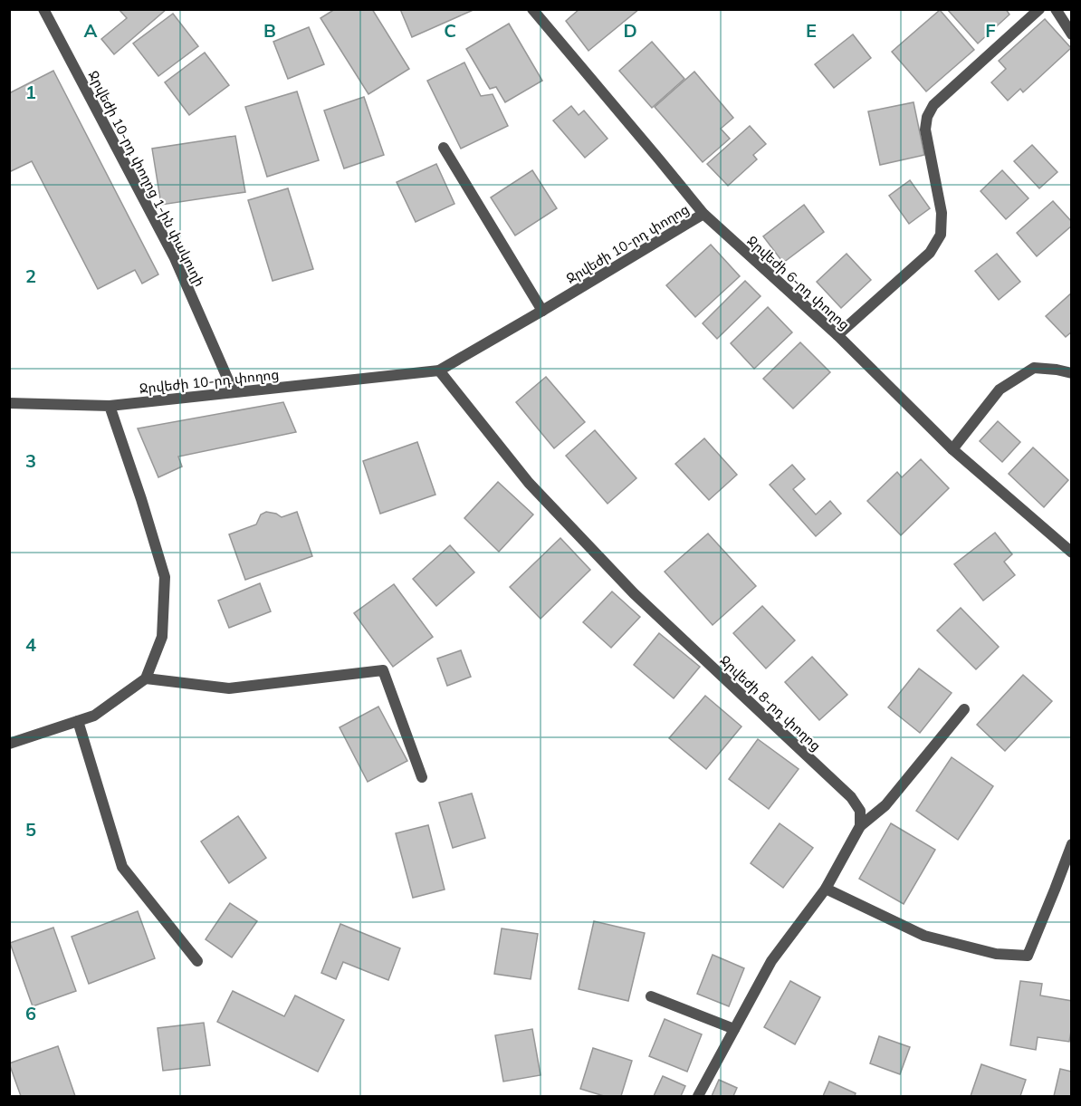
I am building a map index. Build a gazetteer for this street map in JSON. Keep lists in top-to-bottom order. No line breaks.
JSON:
{"streets":{"street":["Ջրվեժի 10-րդ փողոց 1-ին փակուղի","Ջրվեժի 10-րդ փողոց","Ջրվեժի 6-րդ փողոց","Ջրվեժի 8-րդ փողոց"]},"crossings":[["Ջրվեժի 10-րդ փողոց 1-ին փակուղի","Ջրվեժի 10-րդ փողոց"],["Ջրվեժի 10-րդ փողոց","Ջրվեժի 6-րդ փողոց"],["Ջրվեժի 10-րդ փողոց","Ջրվեժի 8-րդ փողոց"]],"grid":{"columns":["A","B","C","D","E","F"],"rows":["1","2","3","4","5","6"]}}
